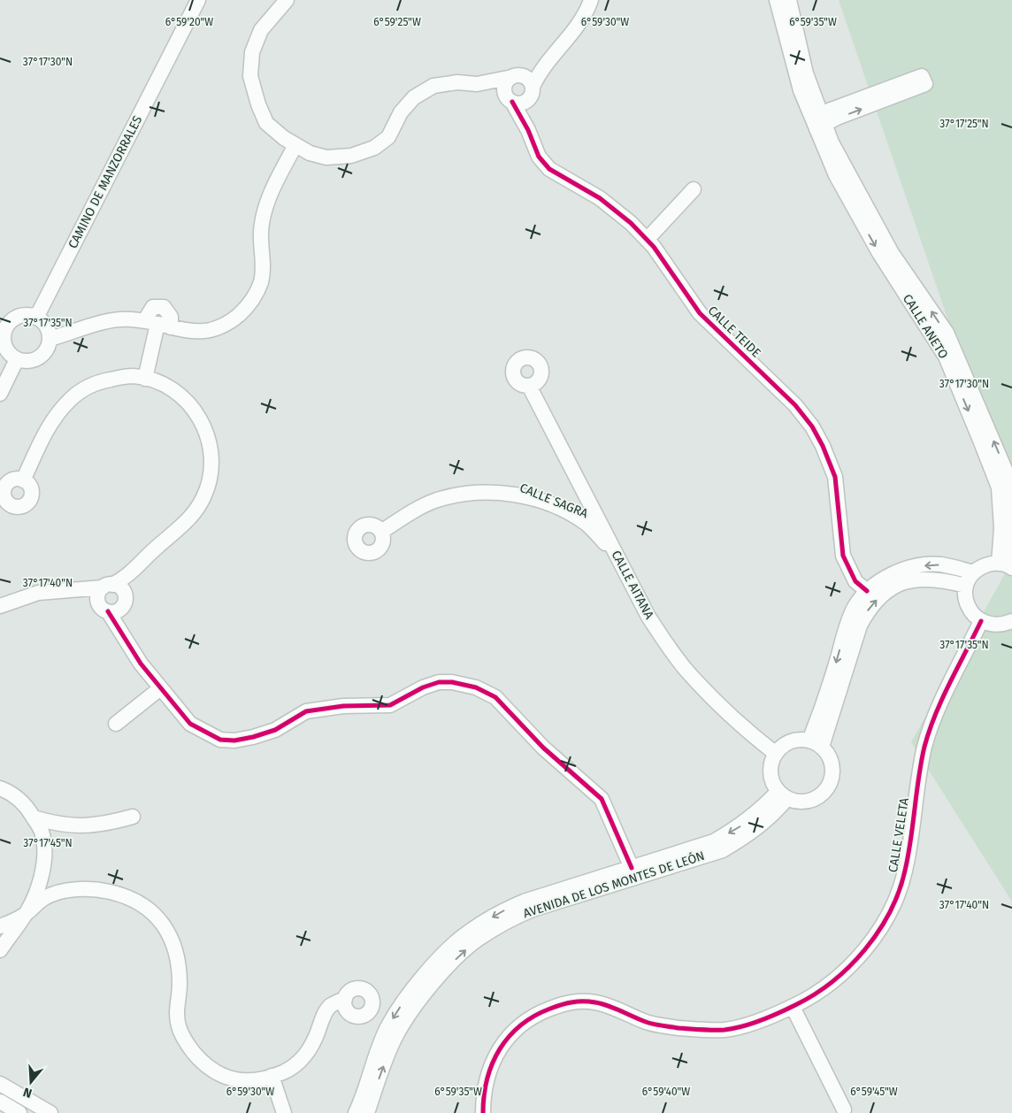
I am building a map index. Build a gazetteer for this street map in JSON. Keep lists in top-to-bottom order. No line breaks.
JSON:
{"streets":{"street":["CAMINO DE MANZORRALES","CALLE ANETO","CALLE TEIDE","CALLE SAGRA","CALLE AITANA","CALLE VELETA","AVENIDA DE LOS MONTES DE LEÓN"]},"crossings":[["CALLE SAGRA","CALLE AITANA"],["CALLE AITANA","AVENIDA DE LOS MONTES DE LEÓN"]],"north":"bottom","coordinates":["6°59'20\"W","6°59'25\"W","6°59'30\"W","6°59'35\"W","37°17'30\"N","37°17'25\"N","37°17'35\"N","37°17'40\"N","37°17'45\"N","6°59'40\"W","6°59'45\"W"]}
